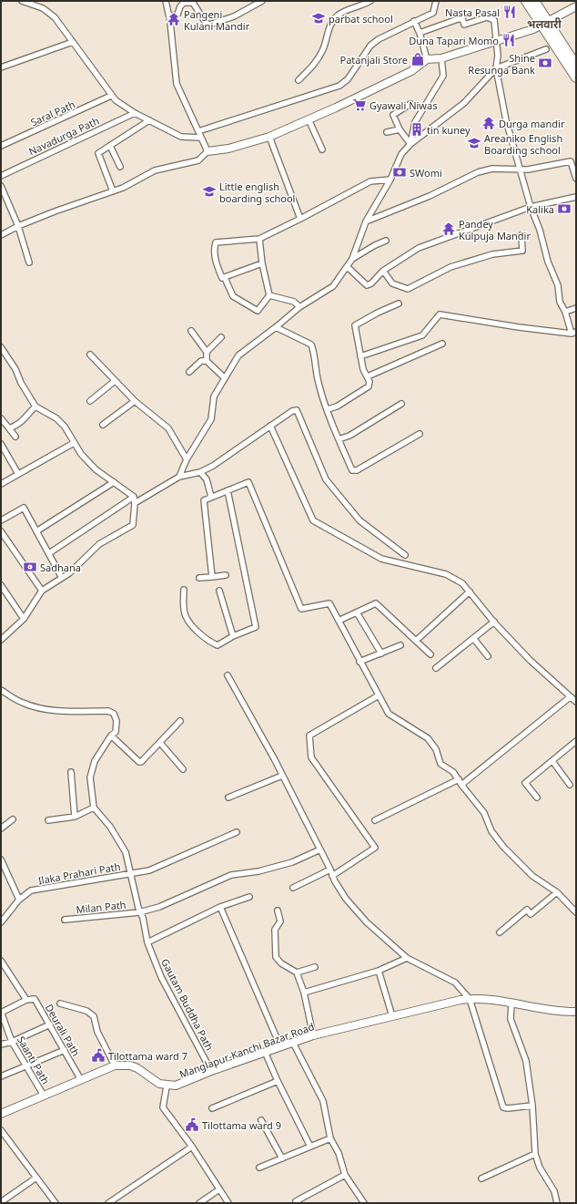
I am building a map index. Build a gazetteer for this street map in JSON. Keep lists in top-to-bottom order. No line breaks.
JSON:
{"streets":{"street":["Saral Path","Navadurga Path","Ilaka Prahari Path","Milan Path","Gautam Buddha Path","Deurali Path","Manglapur-Kanchi Bazar Road","Saanti Path"]},"crossings":[["Ilaka Prahari Path","Gautam Buddha Path"],["Milan Path","Gautam Buddha Path"],["Gautam Buddha Path","Manglapur-Kanchi Bazar Road"]],"districts":["भलवारी"],"places":{"restaurant":["Nasta Pasal","Duna Tapari Momo"],"school or university":["parbat school","Areaniko English Boarding school","Little english boarding school"],"temple":["Pangeni Kulani Mandir","Durga mandir","Pandey Kulpuja Mandir"],"shop":["Patanjali Store"],"bank":["Shine Resunga Bank","SWomi","Kalika","Sadhana"],"supermarket":["Gyawali Niwas"],"building":["tin kuney"],"public building":["Tilottama ward 7","Tilottama ward 9"]}}
